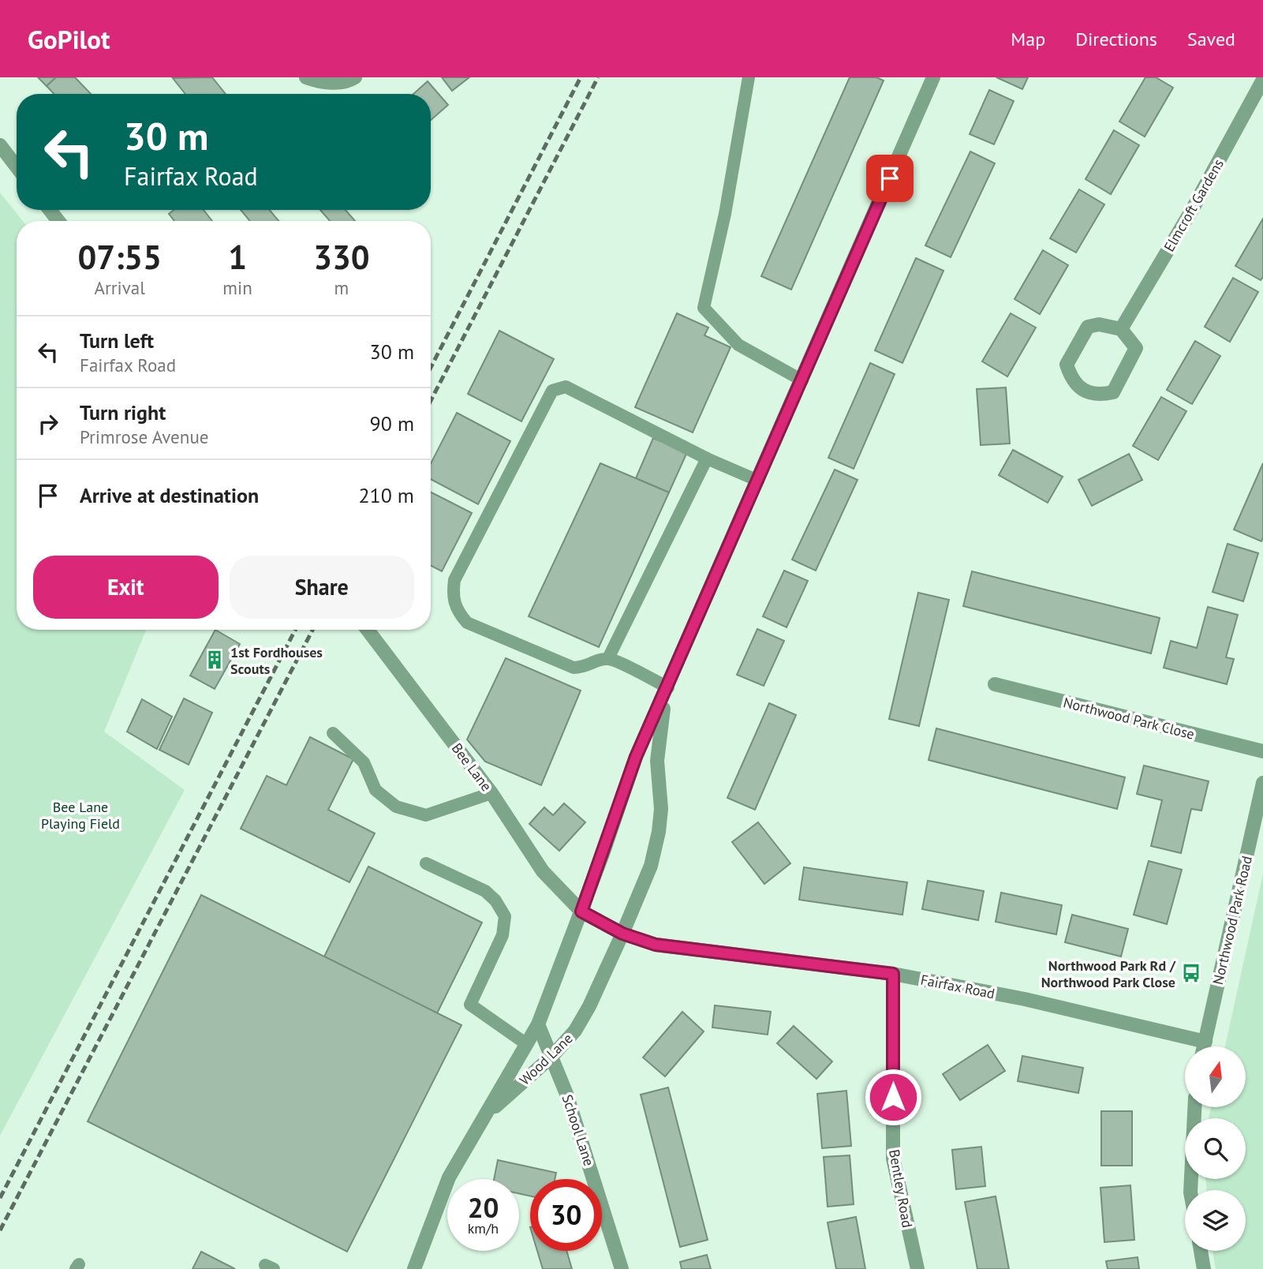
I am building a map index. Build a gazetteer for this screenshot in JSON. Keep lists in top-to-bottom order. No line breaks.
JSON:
{"streets":{"street":["Elmcroft Gardens","Northwood Park Close","Bee Lane","Northwood Park Road","Fairfax Road","Wood Lane","School Lane","Bentley Road"]},"crossings":[["Bee Lane","Fairfax Road"],["Bee Lane","Wood Lane"],["Northwood Park Road","Fairfax Road"],["Fairfax Road","Wood Lane"],["Fairfax Road","Bentley Road"],["Wood Lane","School Lane"]],"parks":["Bee Lane Playing Field"],"places":{"building":["1st Fordhouses Scouts"],"bus stop":["Northwood Park Rd / Northwood Park Close"]},"north":"top","page":{"header":"GoPilot","nav":["Map","Directions","Saved"],"turn":["30 m","Fairfax Road"],"eta":["07:55","Arrival","1","min","330","m"],"list":[{"name":"Turn left","note":"Fairfax Road","value":"30 m"},{"name":"Turn right","note":"Primrose Avenue","value":"90 m"},{"name":"Arrive at destination","value":"210 m"}],"buttons":["Exit","Share"],"speed":"20 km/h","limit":"30"}}
